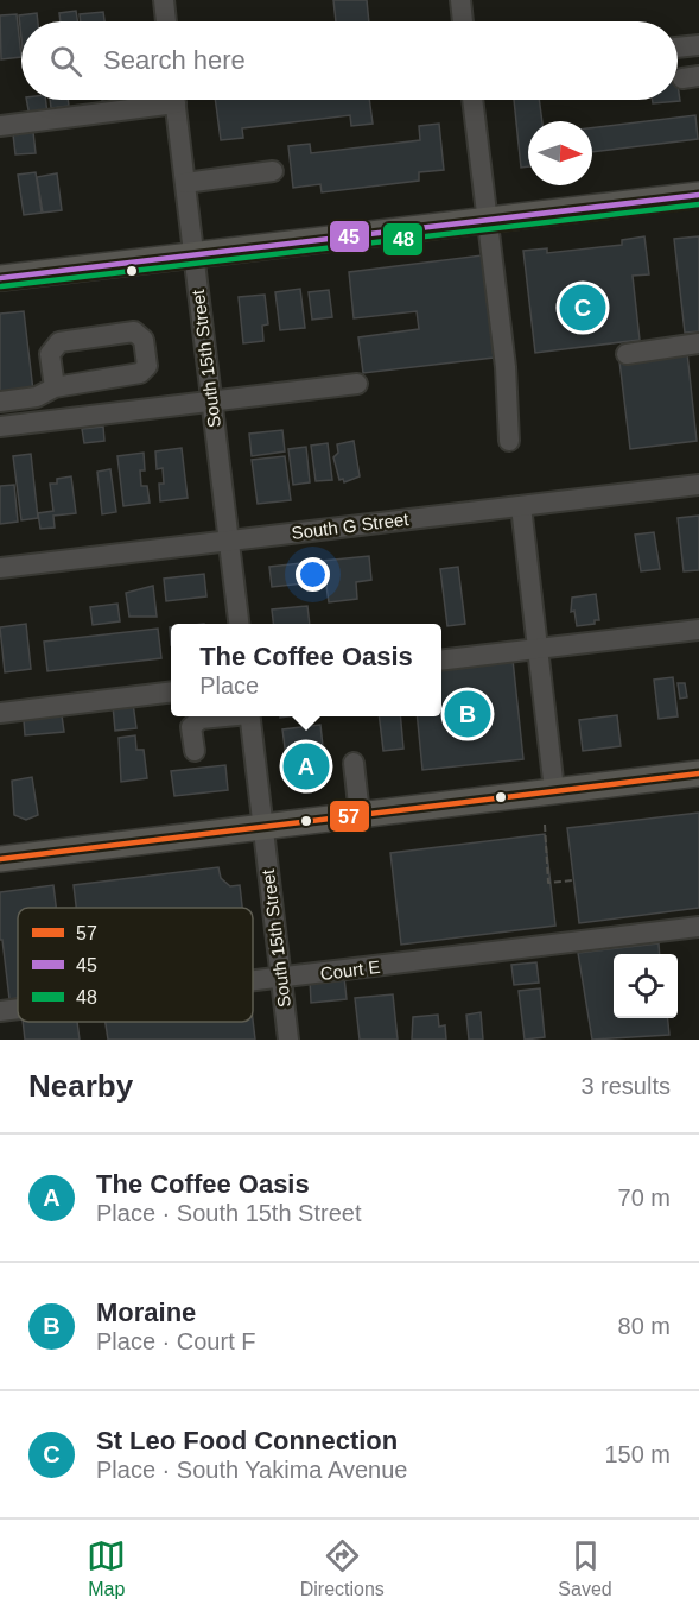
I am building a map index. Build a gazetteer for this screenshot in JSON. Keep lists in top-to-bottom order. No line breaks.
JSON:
{"streets":{"street":["South 15th Street","South G Street","Court E"]},"crossings":[["South 15th Street","South G Street"],["South 15th Street","Court E"]],"lines":["transit line 45","transit line 48","transit line 57"],"legend":["57","45","48"],"north":"right","page":{"search":"Search here","pins":["C","B","A"],"popup":["The Coffee Oasis","Place"],"heading":["Nearby","3 results"],"list":[{"mark":"A","name":"The Coffee Oasis","note":"Place · South 15th Street","value":"70 m"},{"mark":"B","name":"Moraine","note":"Place · Court F","value":"80 m"},{"mark":"C","name":"St Leo Food Connection","note":"Place · South Yakima Avenue","value":"150 m"}],"nav":["Map","Directions","Saved"]}}
